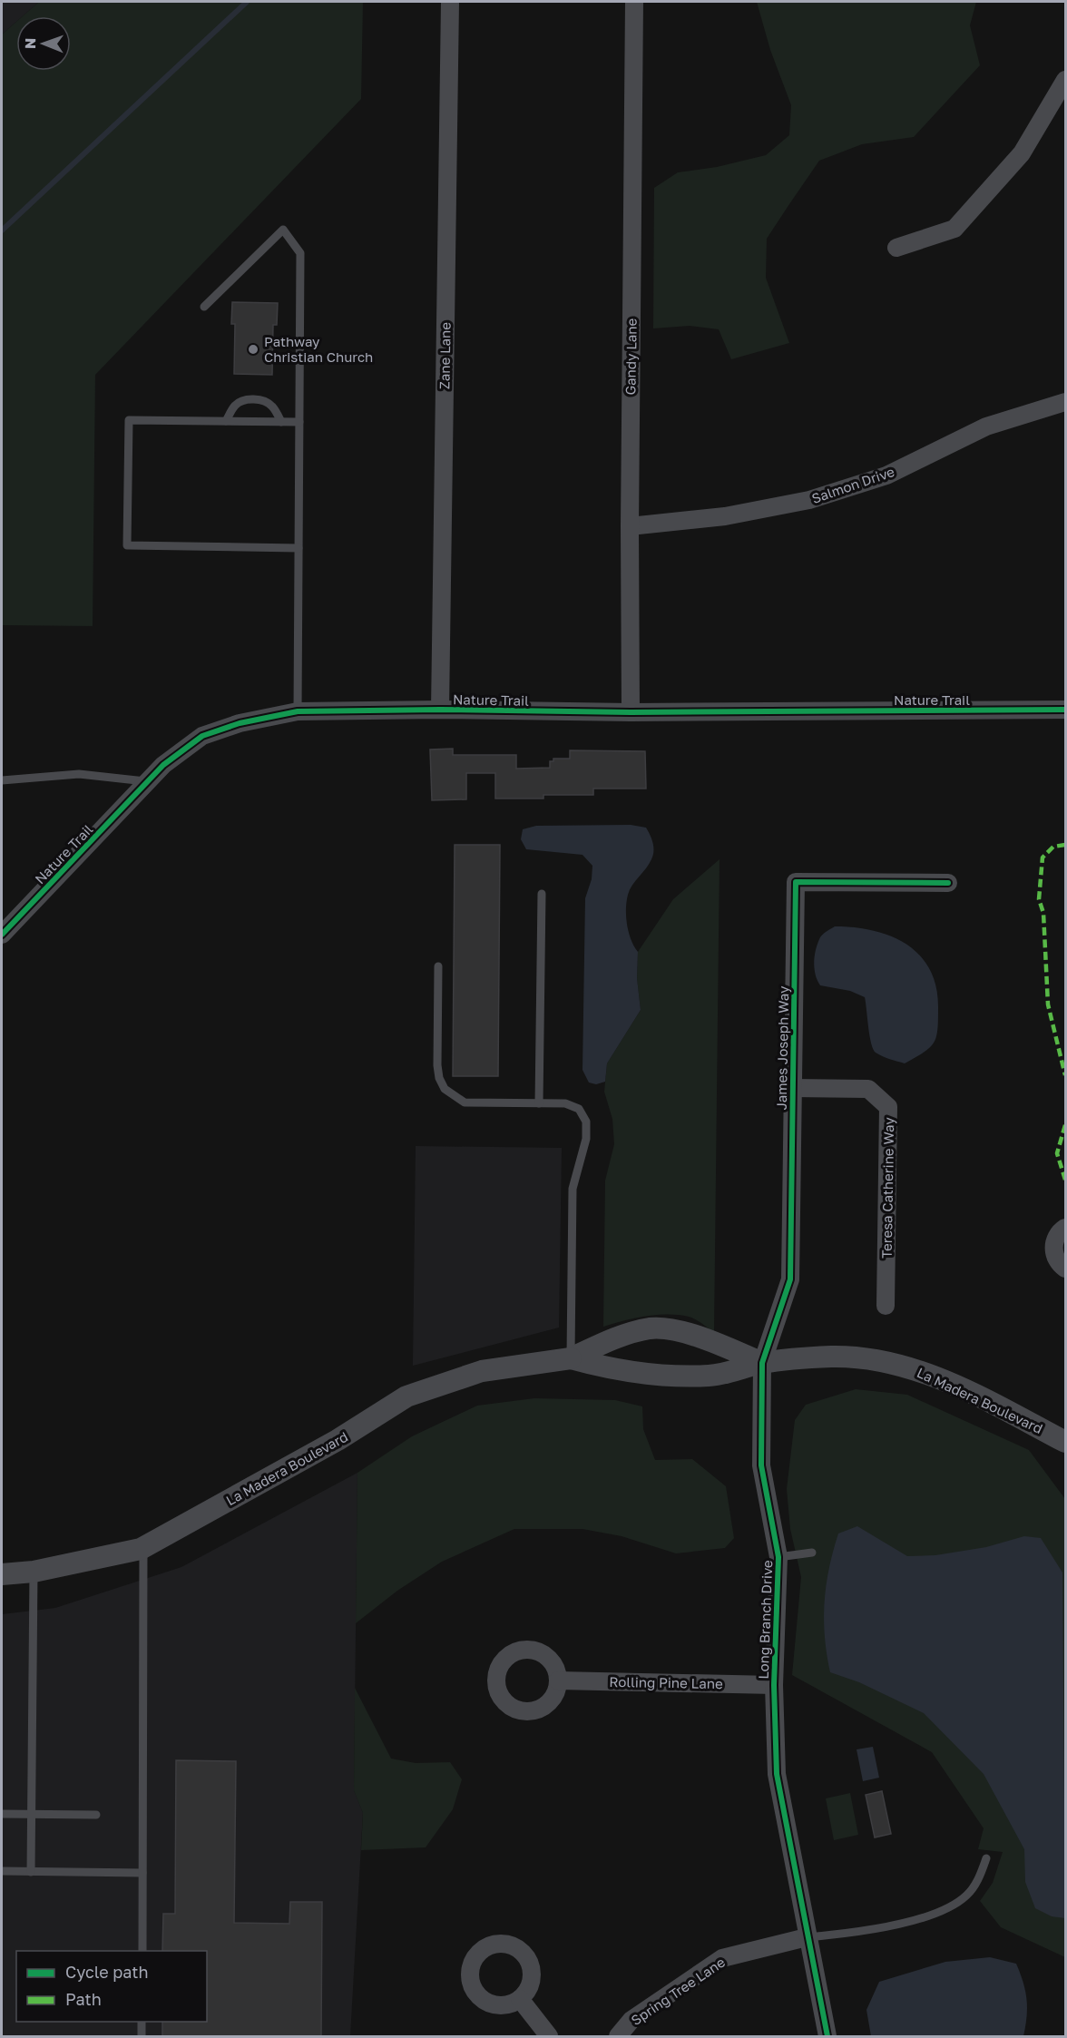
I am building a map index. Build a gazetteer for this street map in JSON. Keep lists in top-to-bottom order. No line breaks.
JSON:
{"streets":{"street":["Zane Lane","Gandy Lane","Salmon Drive","Nature Trail","James Joseph Way","Teresa Catherine Way","La Madera Boulevard","Long Branch Drive","Rolling Pine Lane","Spring Tree Lane"]},"crossings":[["Zane Lane","Nature Trail"],["Gandy Lane","Salmon Drive"],["Gandy Lane","Nature Trail"],["James Joseph Way","Teresa Catherine Way"],["James Joseph Way","La Madera Boulevard"],["James Joseph Way","Long Branch Drive"],["La Madera Boulevard","Long Branch Drive"],["Long Branch Drive","Rolling Pine Lane"],["Long Branch Drive","Spring Tree Lane"]],"places":["Pathway Christian Church"],"legend":["Cycle path","Path"],"north":"left"}
